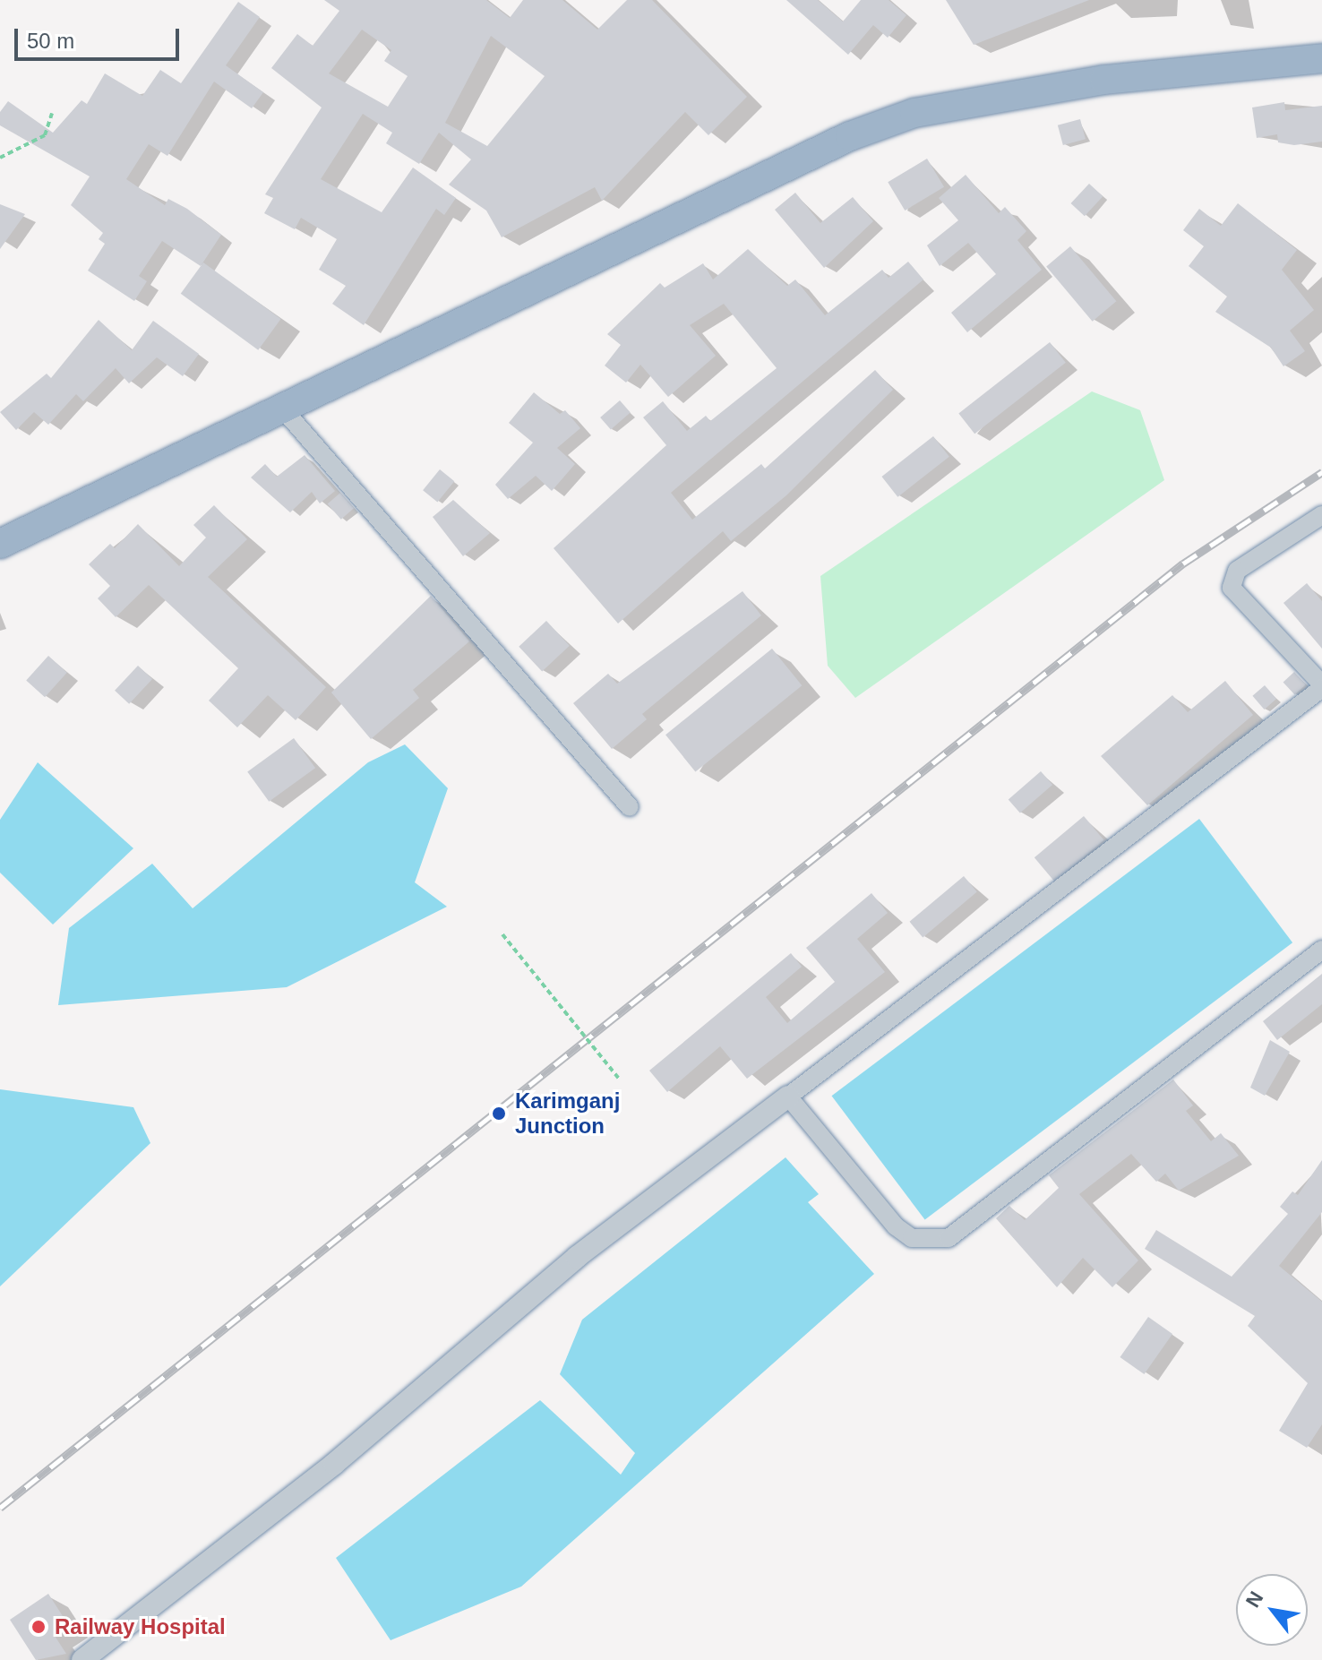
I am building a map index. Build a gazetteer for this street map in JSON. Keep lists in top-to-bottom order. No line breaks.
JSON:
{"places":["Karimganj Junction","Railway Hospital"],"scale_bar":"50 m","north":"top left"}
